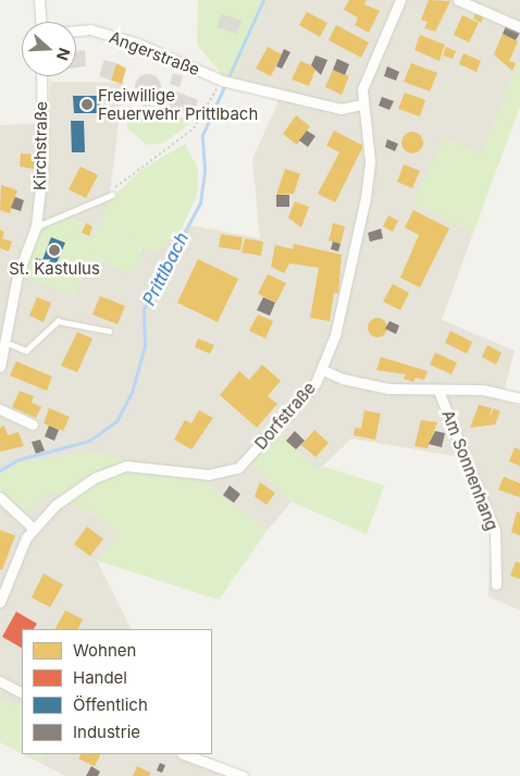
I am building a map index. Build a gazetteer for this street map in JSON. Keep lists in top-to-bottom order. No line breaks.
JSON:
{"streets":{"street":["Angerstraße","Kirchstraße","Dorfstraße","Am Sonnenhang"]},"crossings":[["Angerstraße","Dorfstraße"]],"water":["Prittlbach"],"places":["Freiwillige Feuerwehr Prittlbach","St. Kastulus"],"legend":["Wohnen","Handel","Öffentlich","Industrie"],"north":"right"}
